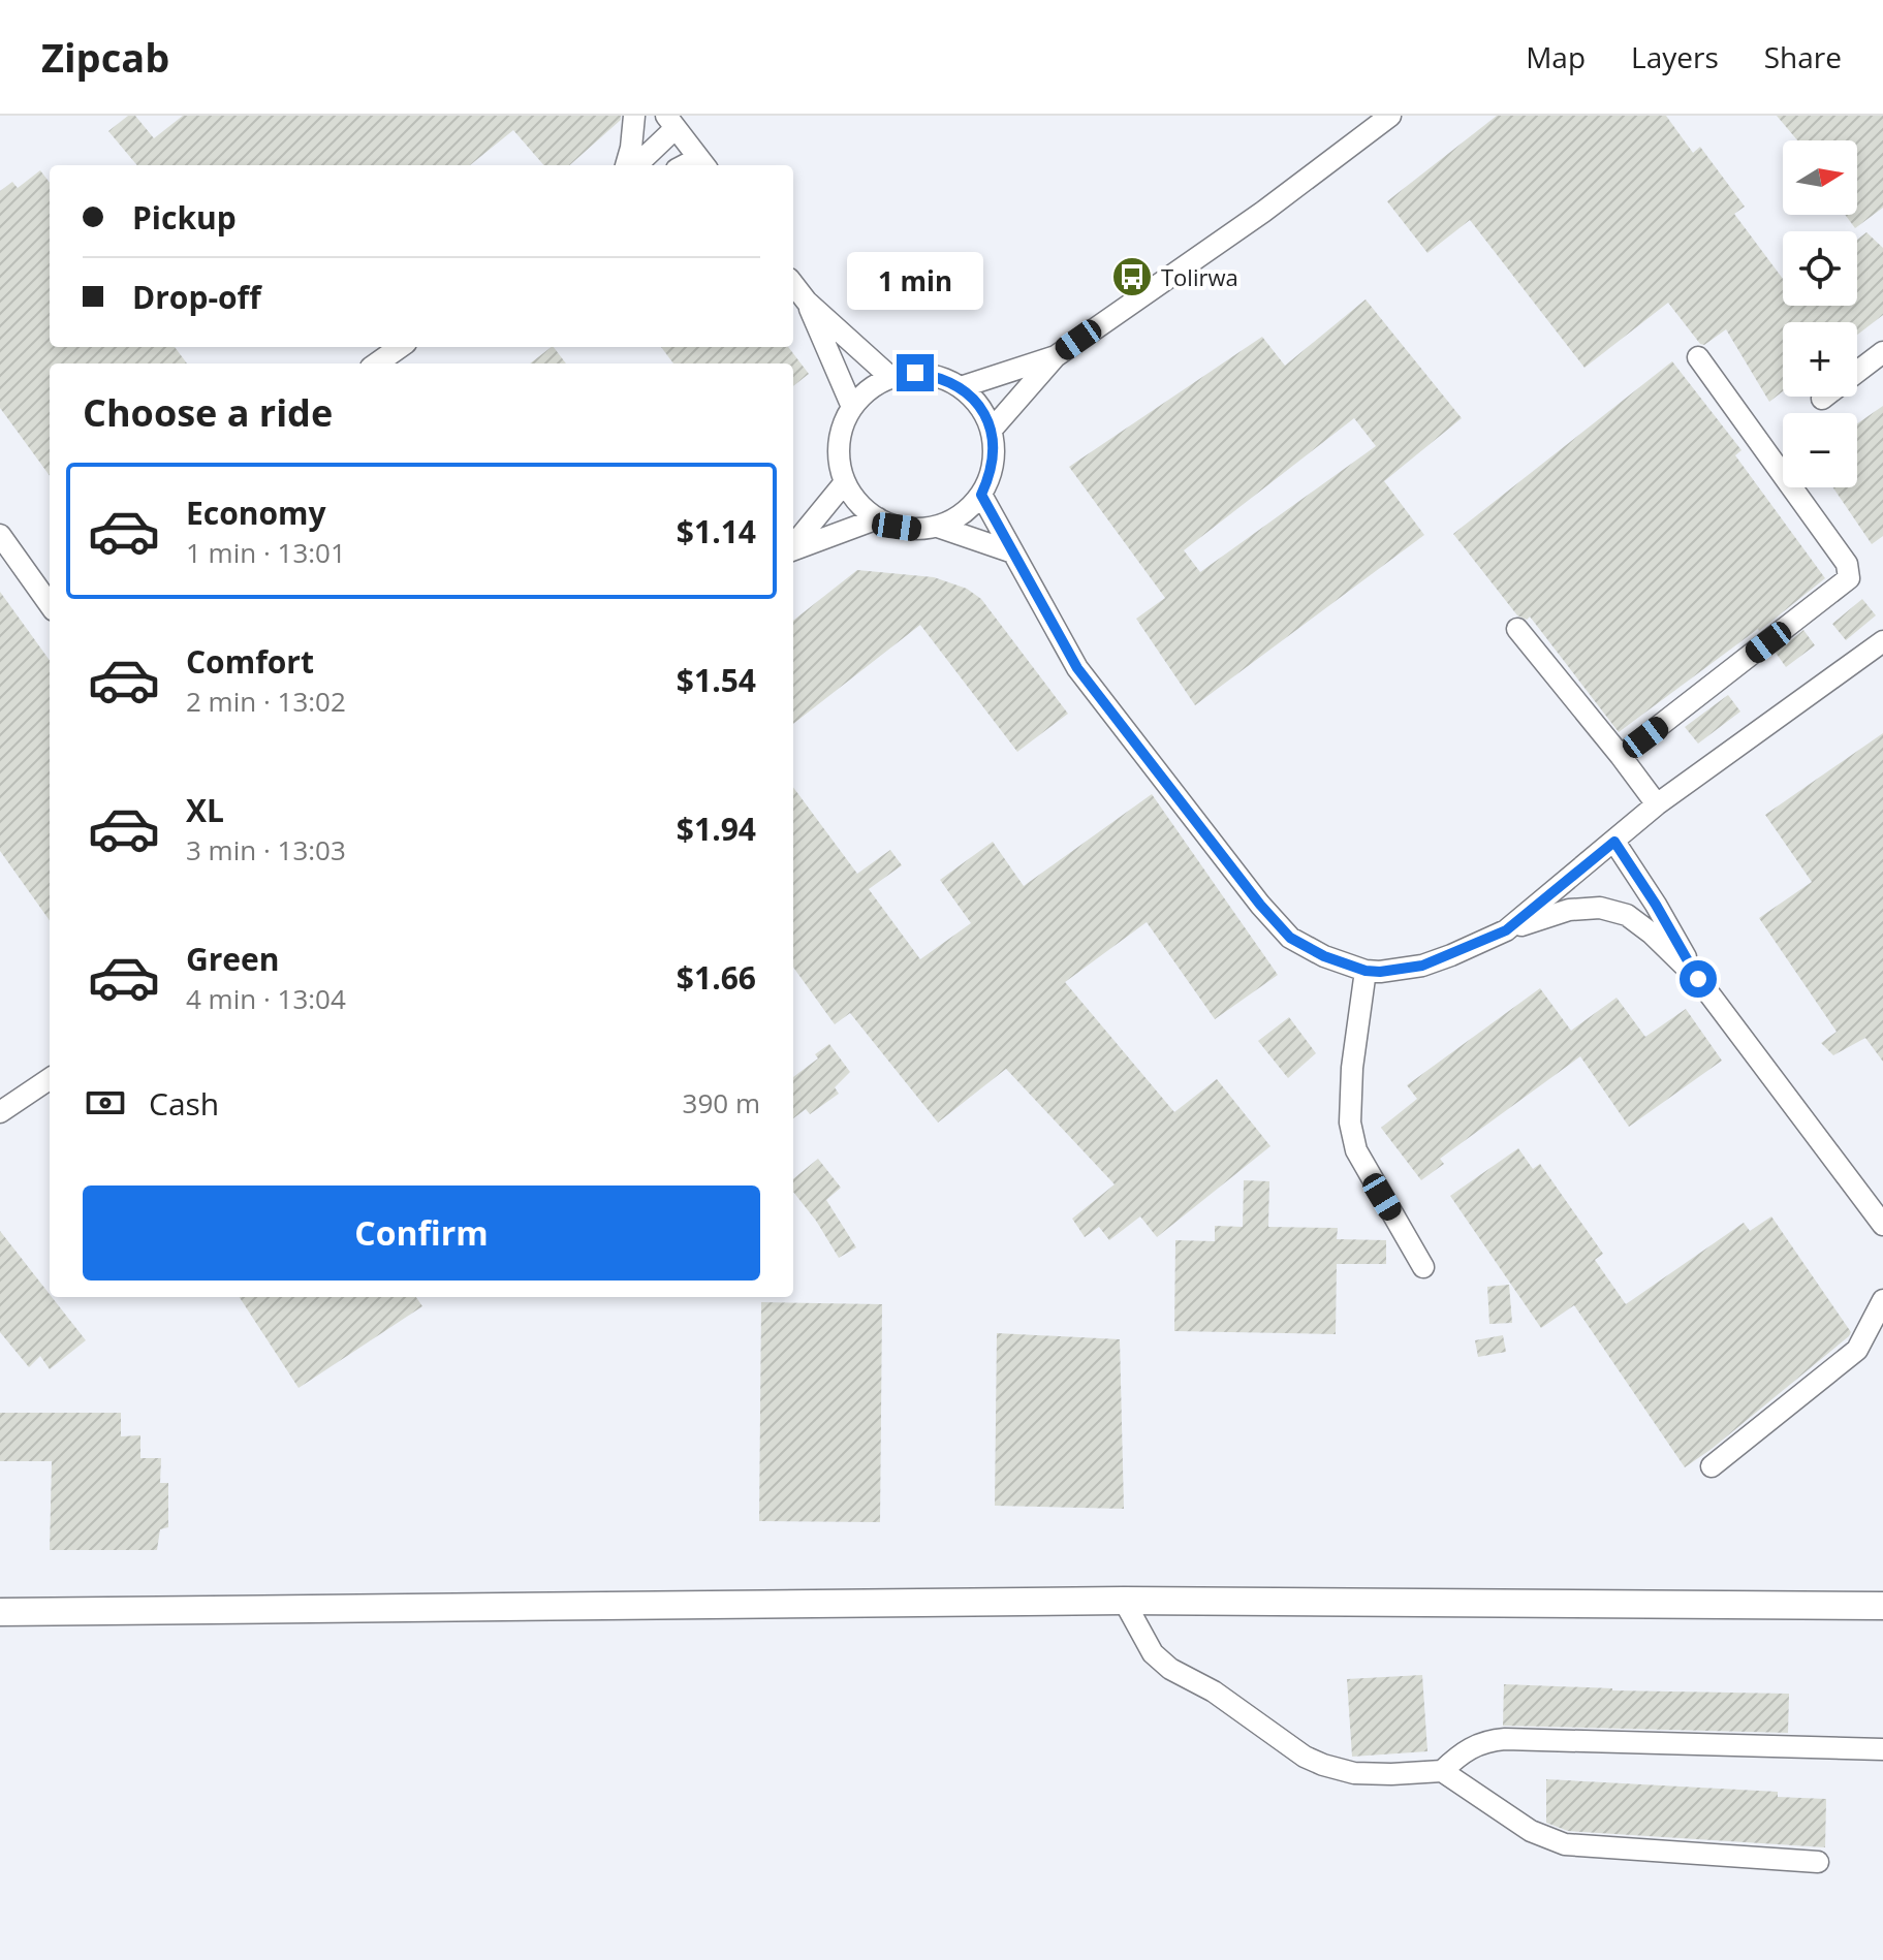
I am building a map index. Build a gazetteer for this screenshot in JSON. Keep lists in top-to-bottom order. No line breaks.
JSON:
{"places":{"bus stop":["Tolirwa"]},"north":"right","page":{"header":"Zipcab","nav":["Map","Layers","Share"],"map_buttons":["+","−"],"banner":["Pickup","Drop-off"],"bubble":"1 min","heading":"Choose a ride","list":[{"name":"Economy","note":"1 min · 13:01","value":"$1.14"},{"name":"Comfort","note":"2 min · 13:02","value":"$1.54"},{"name":"XL","note":"3 min · 13:03","value":"$1.94"},{"name":"Green","note":"4 min · 13:04","value":"$1.66"}],"pay":["Cash","390 m"],"buttons":"Confirm"}}
